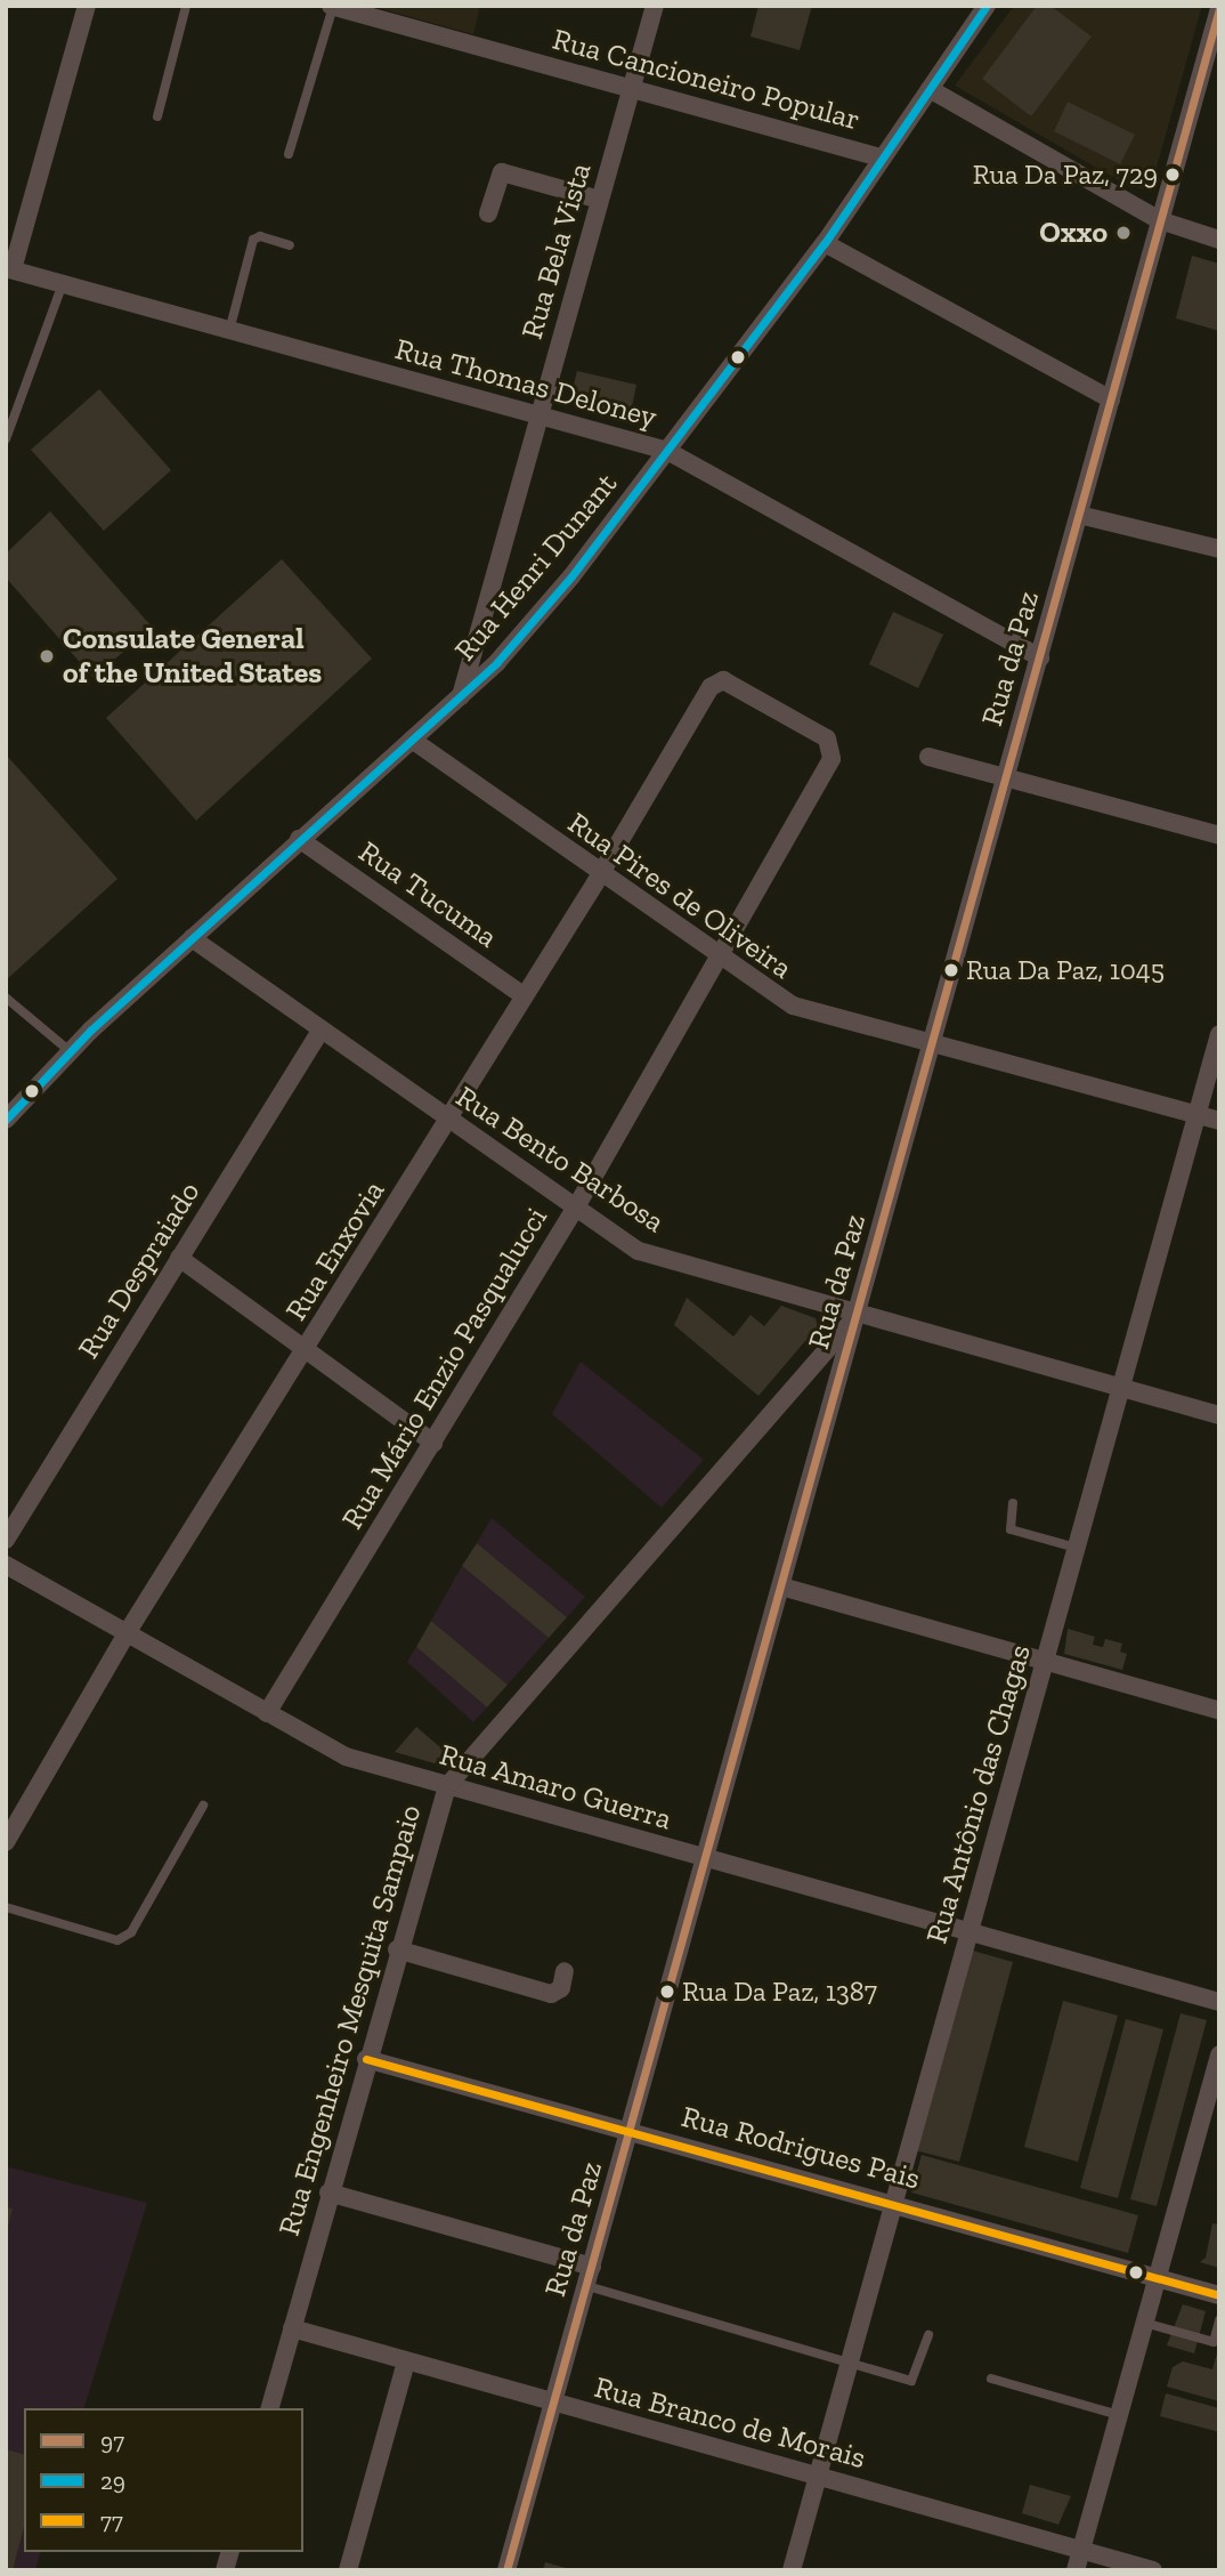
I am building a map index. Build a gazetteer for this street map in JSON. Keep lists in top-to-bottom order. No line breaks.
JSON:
{"streets":{"street":["Rua Cancioneiro Popular","Rua Bela Vista","Rua Thomas Deloney","Rua Henri Dunant","Rua da Paz","Rua Tucuma","Rua Pires de Oliveira","Rua Bento Barbosa","Rua Enxovia","Rua Despraiado","Rua Mário Enzio Pasqualucci","Rua Amaro Guerra","Rua Antônio das Chagas","Rua Engenheiro Mesquita Sampaio","Rua Rodrigues Pais","Rua Branco de Morais"]},"crossings":[["Rua Cancioneiro Popular","Rua Bela Vista"],["Rua Cancioneiro Popular","Rua Henri Dunant"],["Rua Bela Vista","Rua Thomas Deloney"],["Rua Bela Vista","Rua Henri Dunant"],["Rua Thomas Deloney","Rua Henri Dunant"],["Rua Thomas Deloney","Rua da Paz"],["Rua Henri Dunant","Rua Tucuma"],["Rua Henri Dunant","Rua Pires de Oliveira"],["Rua Henri Dunant","Rua Bento Barbosa"],["Rua da Paz","Rua Pires de Oliveira"],["Rua da Paz","Rua Bento Barbosa"],["Rua da Paz","Rua Amaro Guerra"],["Rua da Paz","Rua Engenheiro Mesquita Sampaio"],["Rua da Paz","Rua Rodrigues Pais"],["Rua da Paz","Rua Branco de Morais"],["Rua Tucuma","Rua Enxovia"],["Rua Pires de Oliveira","Rua Enxovia"],["Rua Pires de Oliveira","Rua Mário Enzio Pasqualucci"],["Rua Pires de Oliveira","Rua Antônio das Chagas"],["Rua Bento Barbosa","Rua Enxovia"],["Rua Bento Barbosa","Rua Despraiado"],["Rua Bento Barbosa","Rua Mário Enzio Pasqualucci"],["Rua Bento Barbosa","Rua Antônio das Chagas"],["Rua Bento Barbosa","Rua Engenheiro Mesquita Sampaio"],["Rua Enxovia","Rua Mário Enzio Pasqualucci"],["Rua Enxovia","Rua Amaro Guerra"],["Rua Mário Enzio Pasqualucci","Rua Amaro Guerra"],["Rua Amaro Guerra","Rua Antônio das Chagas"],["Rua Amaro Guerra","Rua Engenheiro Mesquita Sampaio"],["Rua Antônio das Chagas","Rua Rodrigues Pais"],["Rua Antônio das Chagas","Rua Branco de Morais"],["Rua Engenheiro Mesquita Sampaio","Rua Rodrigues Pais"],["Rua Engenheiro Mesquita Sampaio","Rua Branco de Morais"]],"places":["Rua Da Paz, 729","Oxxo","Consulate General of the United States","Rua Da Paz, 1045","Rua Da Paz, 1387"],"lines":["transit line 29","transit line 97","transit line 77"],"legend":["97","29","77"]}
